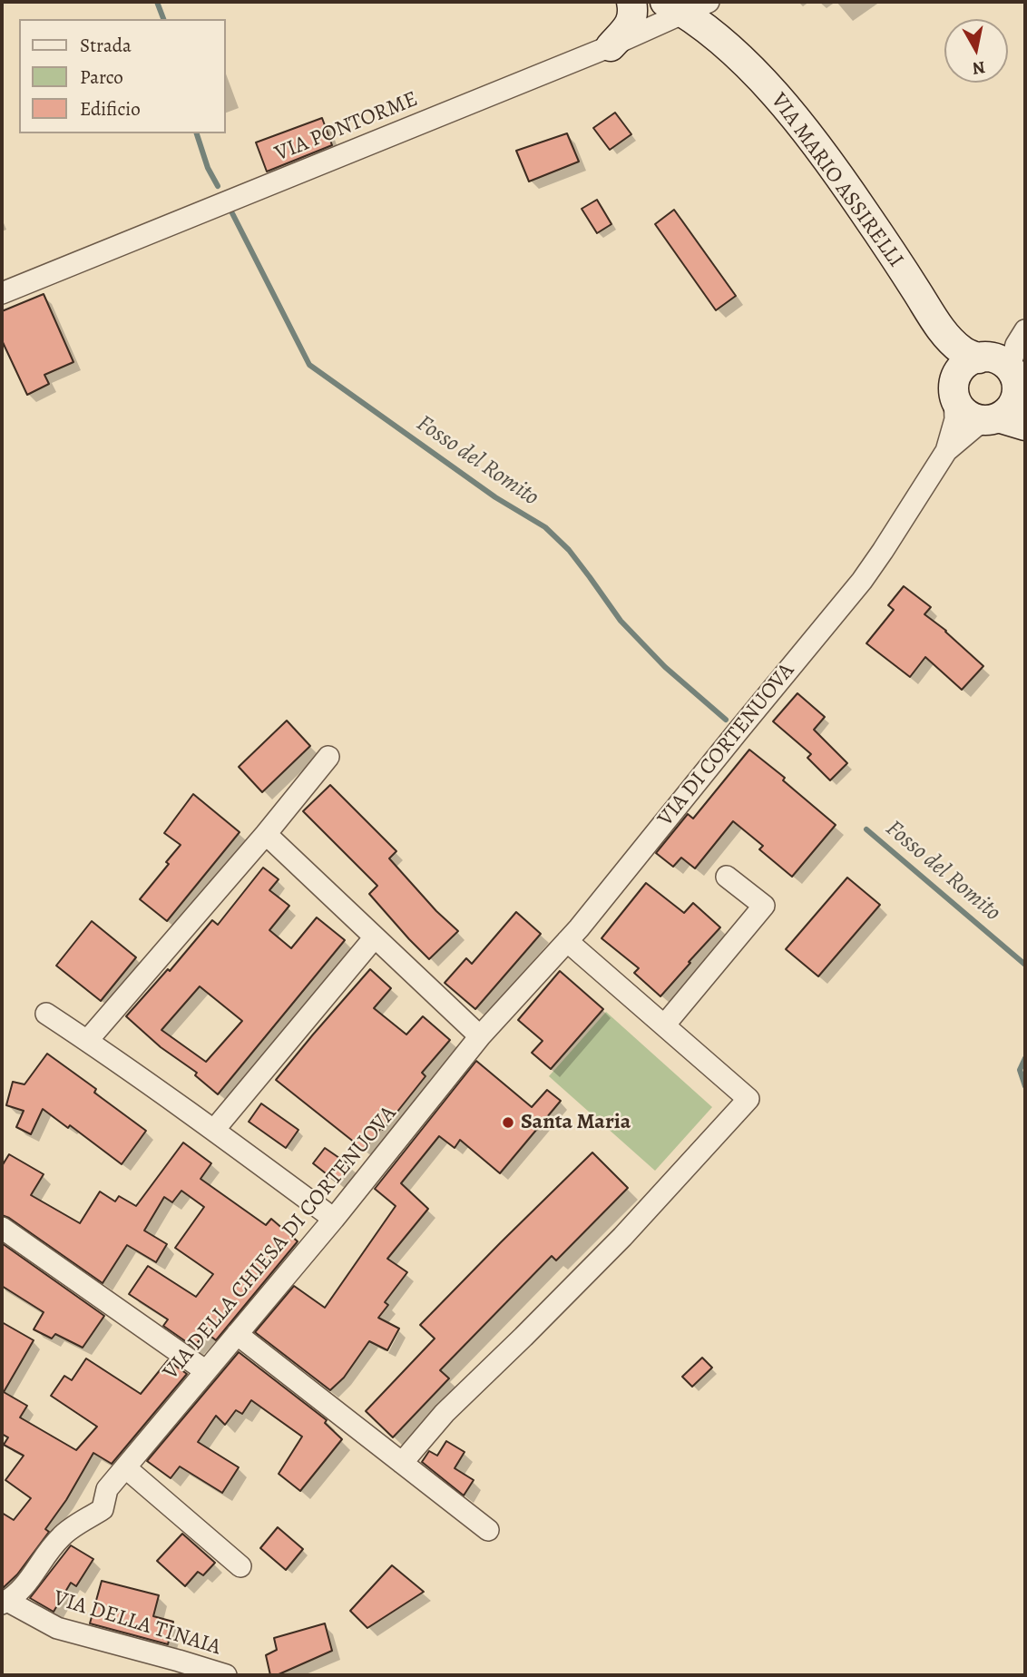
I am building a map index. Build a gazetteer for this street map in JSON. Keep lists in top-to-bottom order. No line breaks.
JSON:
{"streets":{"street":["VIA PONTORME","VIA MARIO ASSIRELLI","VIA DI CORTENUOVA","VIA DELLA CHIESA DI CORTENUOVA","VIA DELLA TINAIA"]},"crossings":[["VIA PONTORME","VIA MARIO ASSIRELLI"],["VIA DI CORTENUOVA","VIA DELLA CHIESA DI CORTENUOVA"],["VIA DELLA CHIESA DI CORTENUOVA","VIA DELLA TINAIA"]],"water":["Fosso del Romito"],"places":["Santa Maria"],"legend":["Strada","Parco","Edificio"],"north":"bottom"}
